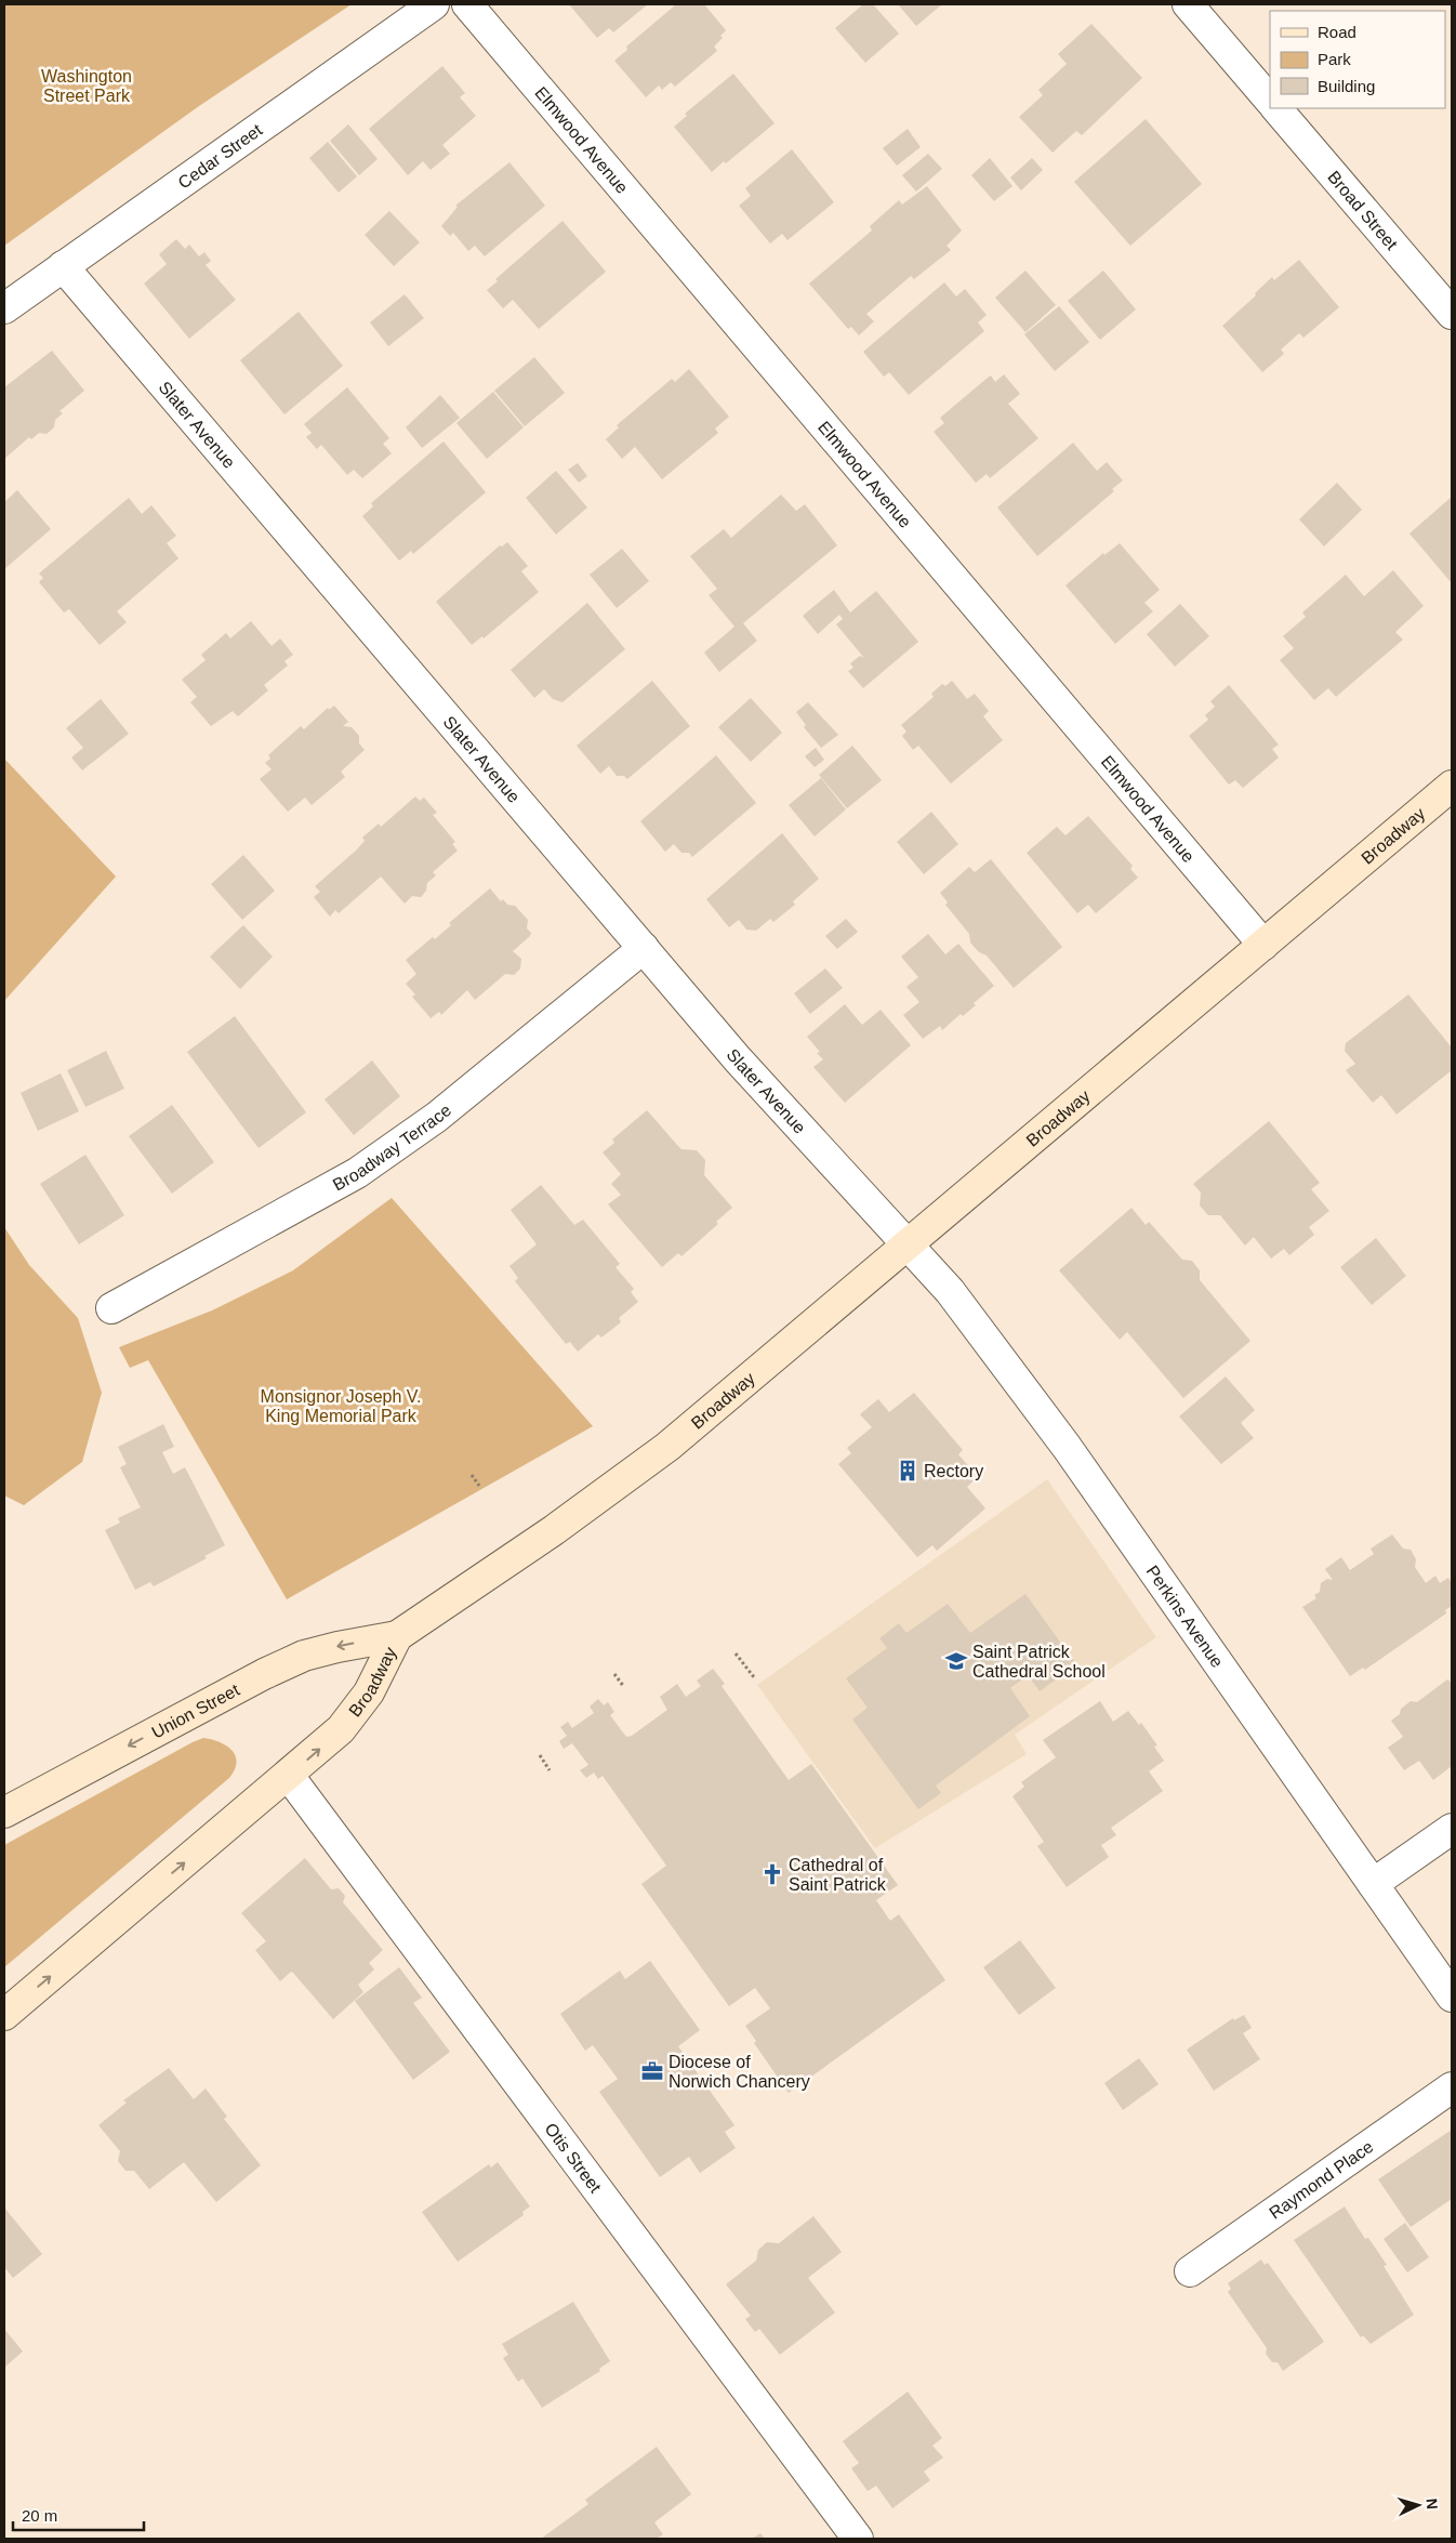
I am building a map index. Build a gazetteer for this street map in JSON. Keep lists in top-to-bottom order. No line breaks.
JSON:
{"streets":{"main road":["Broadway","Union Street"],"street":["Elmwood Avenue","Cedar Street","Broad Street","Slater Avenue","Broadway Terrace","Perkins Avenue","Otis Street","Raymond Place"]},"crossings":[["Elmwood Avenue","Broadway"],["Cedar Street","Slater Avenue"],["Slater Avenue","Broadway"],["Slater Avenue","Broadway Terrace"],["Slater Avenue","Perkins Avenue"],["Broadway","Perkins Avenue"],["Broadway","Union Street"],["Broadway","Otis Street"]],"one_way":["Union Street"],"parks":["Washington Street Park","Monsignor Joseph V. King Memorial Park"],"places":{"building":["Rectory"],"school or university":["Saint Patrick Cathedral School"],"church":["Cathedral of Saint Patrick"],"office":["Diocese of Norwich Chancery"]},"legend":["Road","Park","Building"],"scale_bar":"20 m","north":"right"}
